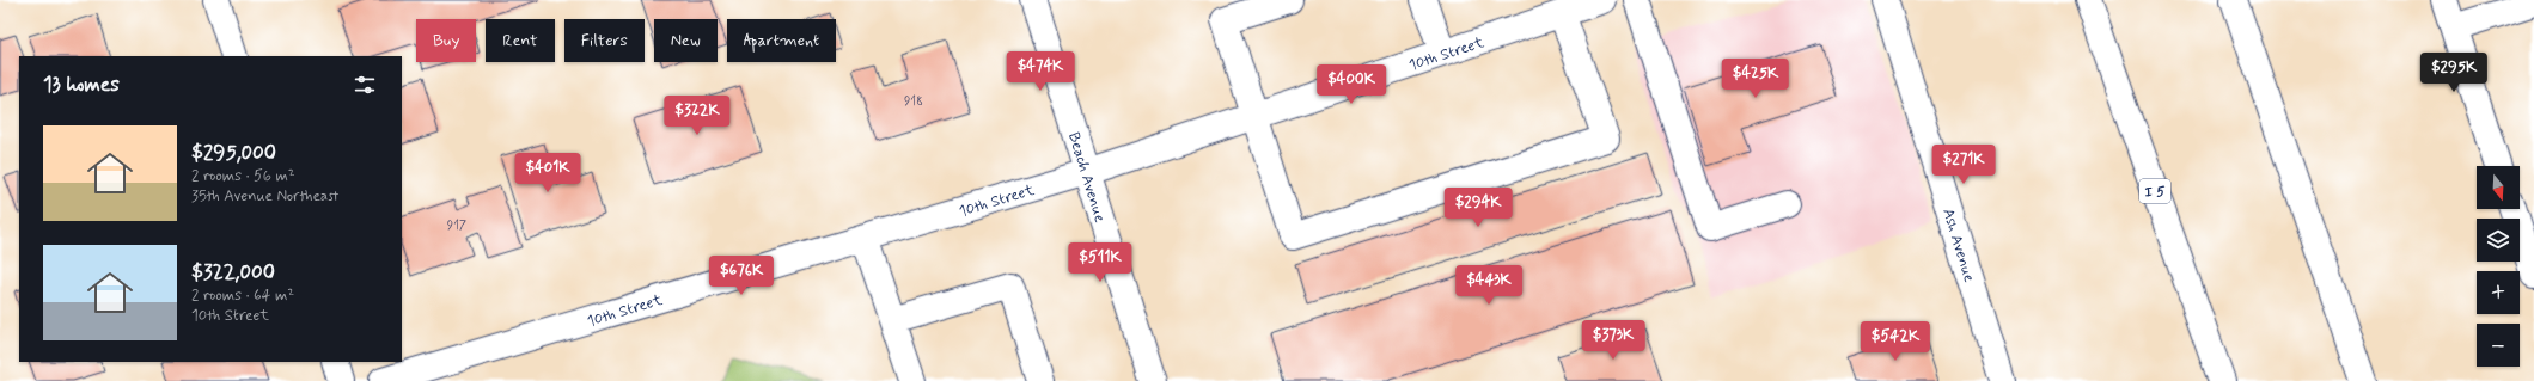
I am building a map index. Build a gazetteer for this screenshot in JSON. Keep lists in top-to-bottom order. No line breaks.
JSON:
{"streets":{"main road":["10th Street","Beach Avenue","I 5","Ash Avenue"]},"crossings":[["10th Street","Beach Avenue"]],"house_numbers":["918","917"],"north":"bottom","page":{"chip":["Buy","Rent","Filters","New","Apartment"],"price":["$474K","$295K","$425K","$400K","$322K","$271K","$401K","$294K","$511K","$676K","$443K","$373K","$542K"],"heading":"13 homes","list":[{"name":"$295,000","note":"2 rooms · 56 m² · 35th Avenue Northeast"},{"name":"$322,000","note":"2 rooms · 64 m² · 10th Street"}],"map_buttons":["+","−"]}}
